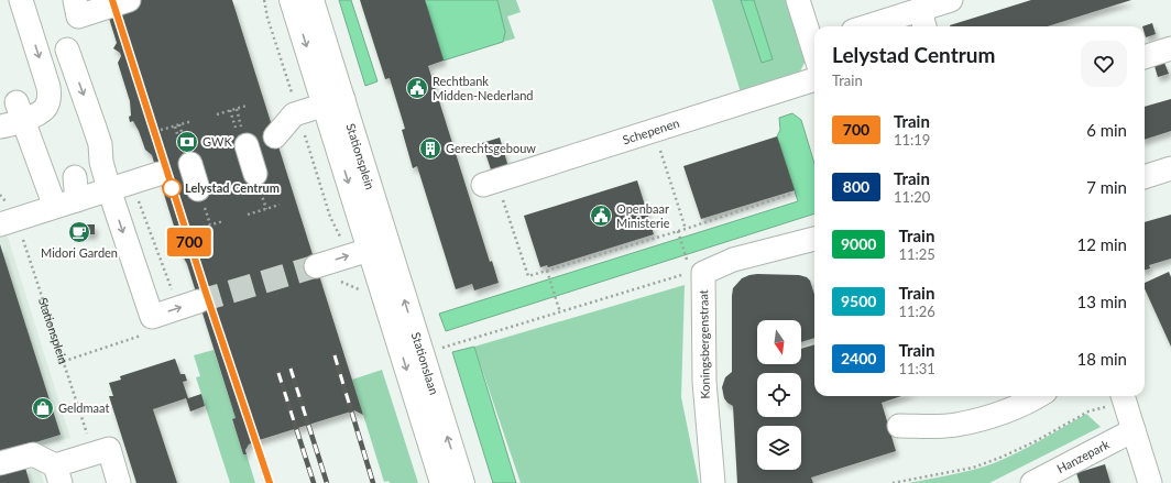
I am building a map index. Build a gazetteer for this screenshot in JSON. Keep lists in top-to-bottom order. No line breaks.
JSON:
{"streets":{"main road":["Stationsplein","Stationslaan"],"street":["Schepenen","Koningsbergenstraat","Hanzepark"]},"crossings":[["Stationsplein","Stationslaan"]],"places":{"public building":["Rechtbank Midden-Nederland","Openbaar Ministerie"],"bank":["GWK"],"building":["Gerechtsgebouw"],"other":["Lelystad Centrum"],"cafe":["Midori Garden"],"shop":["Geldmaat"]},"north":"bottom","page":{"on_map":"700","heading":["Lelystad Centrum","Train"],"list":[{"mark":"700","name":"Train","note":"11:19","value":"6 min"},{"mark":"800","name":"Train","note":"11:20","value":"7 min"},{"mark":"9000","name":"Train","note":"11:25","value":"12 min"},{"mark":"9500","name":"Train","note":"11:26","value":"13 min"},{"mark":"2400","name":"Train","note":"11:31","value":"18 min"}]}}
